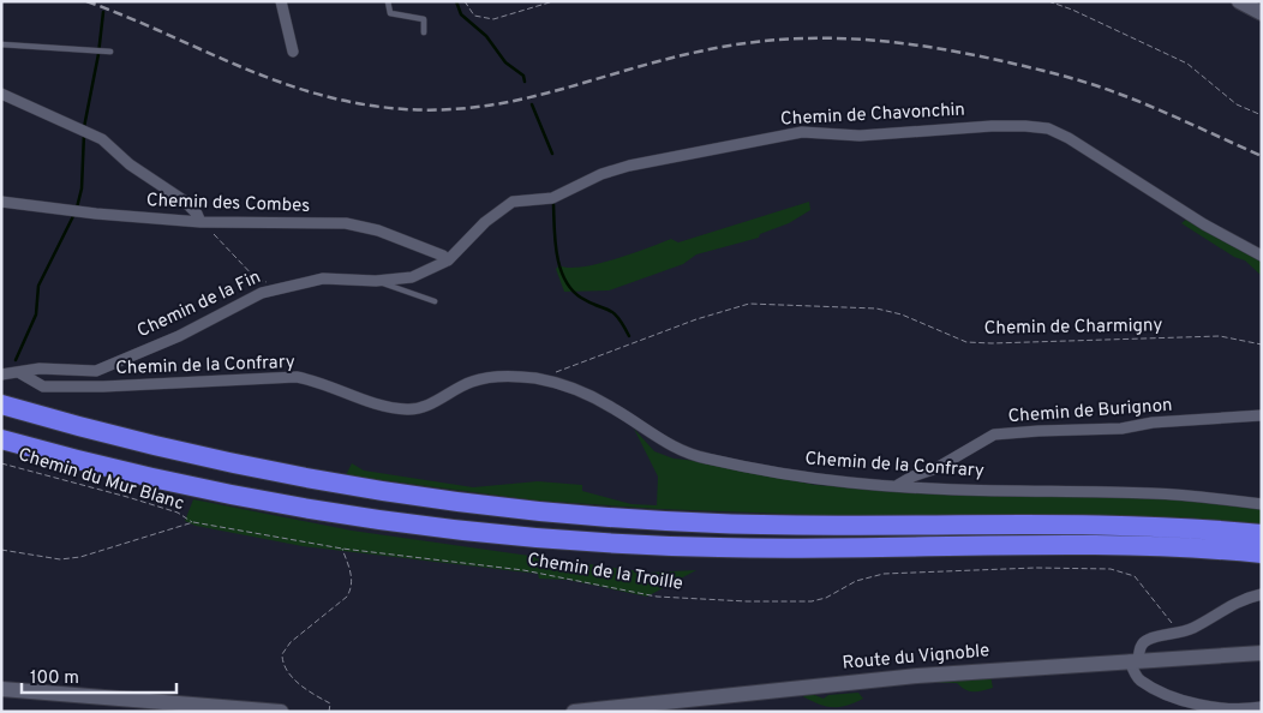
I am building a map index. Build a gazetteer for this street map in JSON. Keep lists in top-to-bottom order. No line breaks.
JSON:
{"streets":{"street":["Chemin de Chavonchin","Chemin des Combes","Chemin de la Fin","Chemin de la Confrary","Chemin de Burignon","Route du Vignoble"],"path":["Chemin de Charmigny","Chemin du Mur Blanc","Chemin de la Troille"]},"crossings":[["Chemin de Chavonchin","Chemin des Combes"],["Chemin de Chavonchin","Chemin de la Fin"],["Chemin des Combes","Chemin de la Fin"],["Chemin de la Fin","Chemin de la Confrary"],["Chemin de Charmigny","Chemin de la Confrary"],["Chemin de la Confrary","Chemin de Burignon"],["Chemin du Mur Blanc","Chemin de la Troille"]],"scale_bar":"100 m"}
